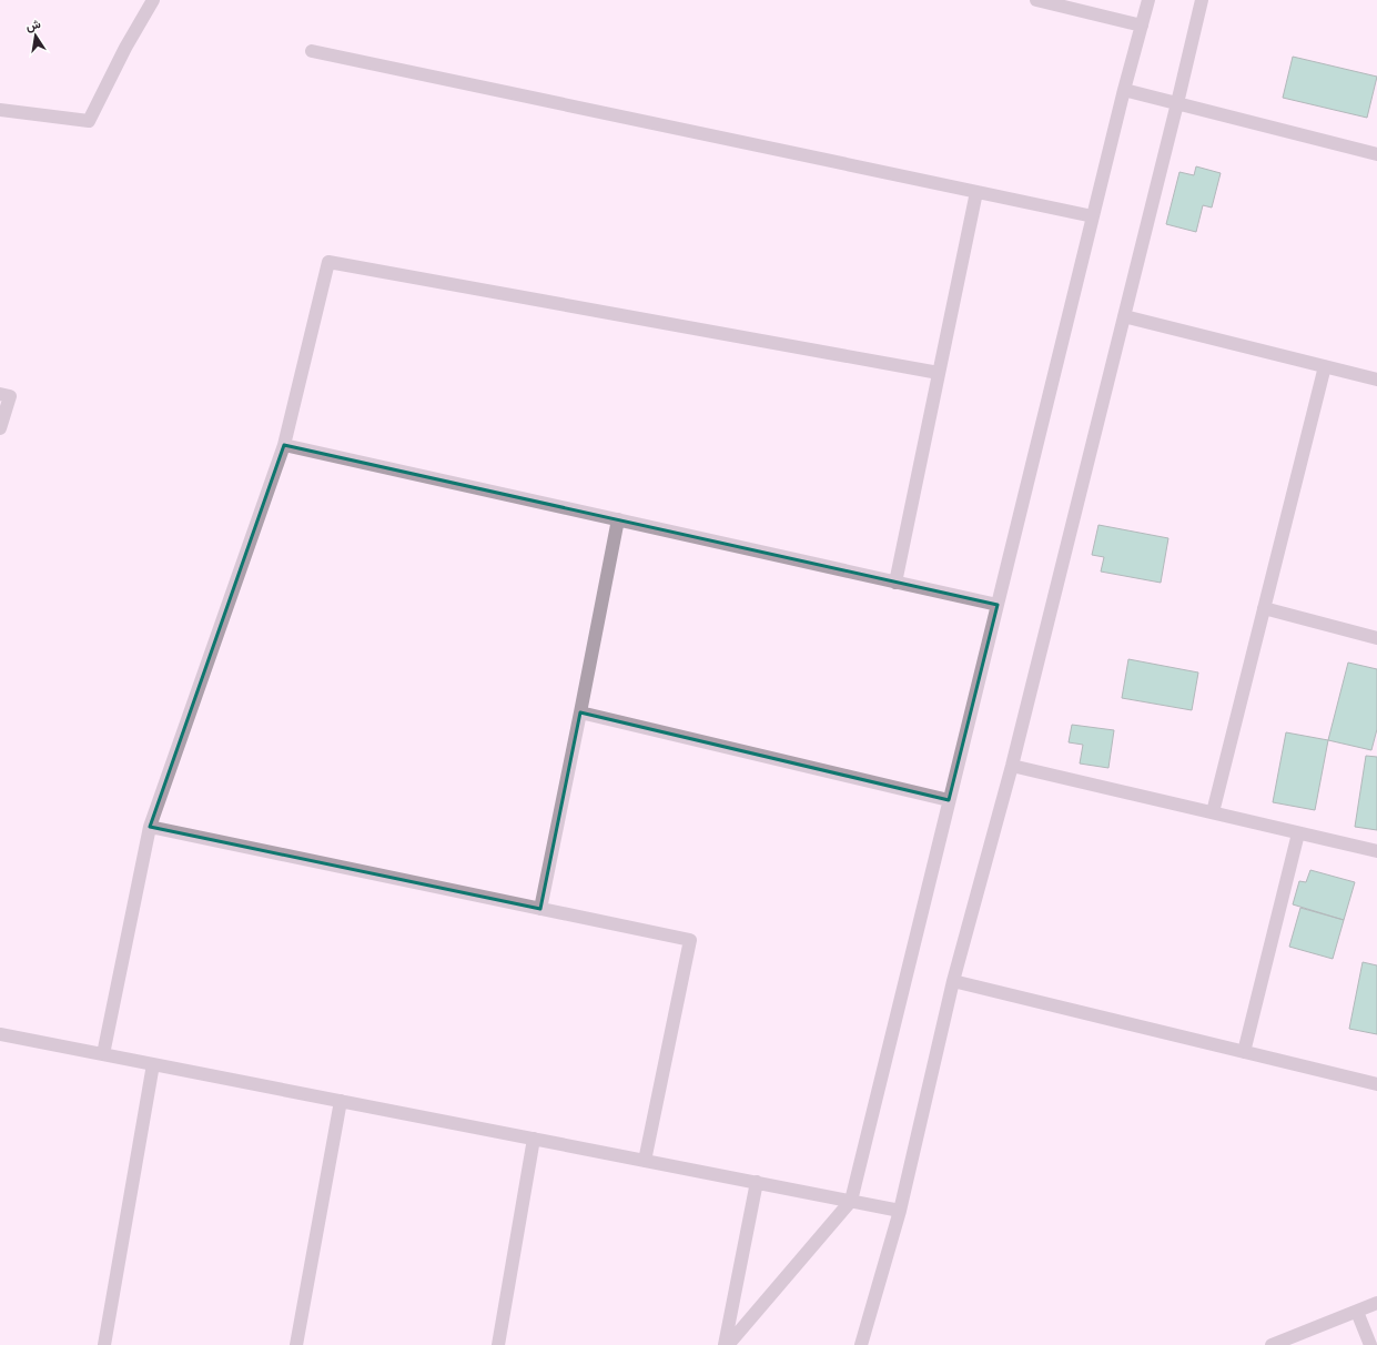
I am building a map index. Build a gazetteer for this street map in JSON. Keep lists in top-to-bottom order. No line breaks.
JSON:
{"north":"top"}
